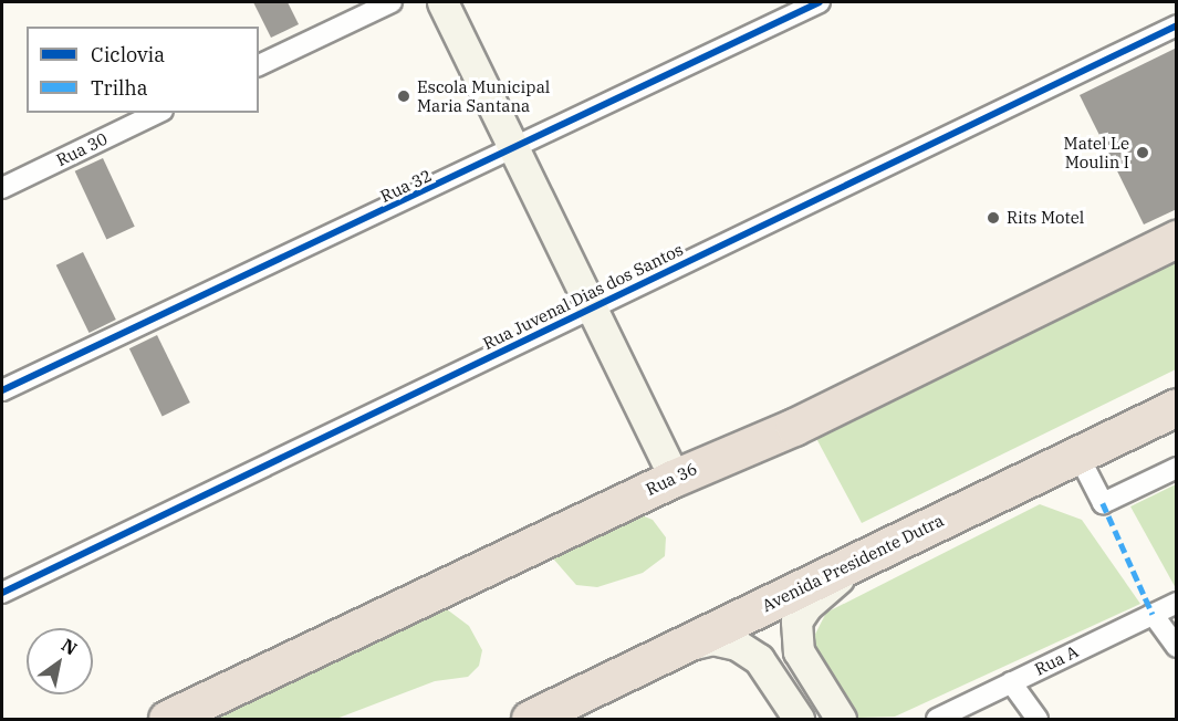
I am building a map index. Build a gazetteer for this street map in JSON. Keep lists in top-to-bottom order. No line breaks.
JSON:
{"streets":{"highway":["Rua 36","Avenida Presidente Dutra"],"street":["Rua 30","Rua 32","Rua Juvenal Dias dos Santos","Rua A"]},"places":["Escola Municipal Maria Santana","Matel Le Moulin I","Rits Motel"],"legend":["Ciclovia","Trilha"],"north":"top right"}
